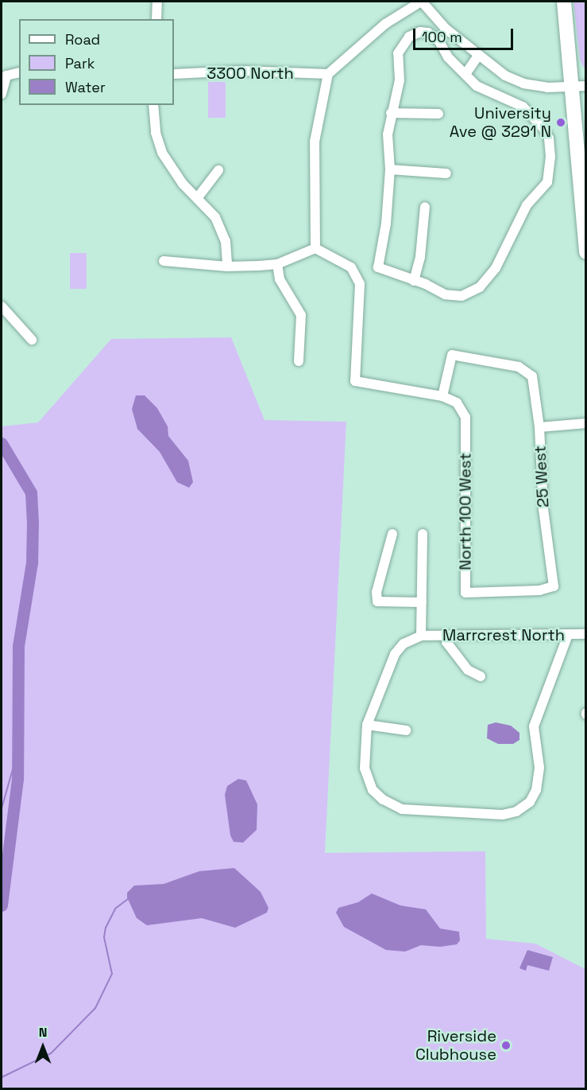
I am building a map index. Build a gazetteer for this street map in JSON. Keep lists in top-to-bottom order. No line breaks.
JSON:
{"streets":{"street":["3300 North","25 West","North 100 West","Marrcrest North"]},"crossings":[["25 West","North 100 West"]],"places":["University Ave @ 3291 N","Riverside Clubhouse"],"legend":["Road","Park","Water"],"scale_bar":"100 m","north":"top"}
